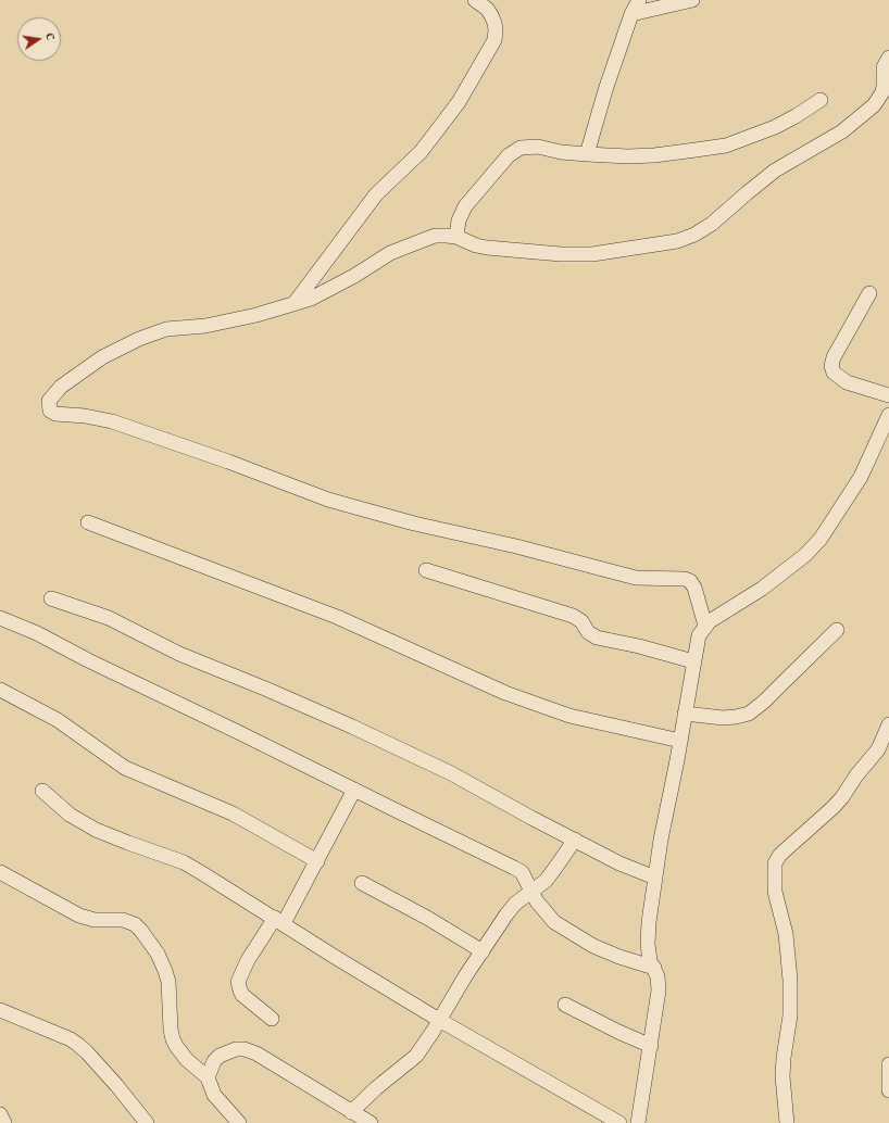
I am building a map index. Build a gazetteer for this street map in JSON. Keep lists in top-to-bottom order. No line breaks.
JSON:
{"north":"right"}
